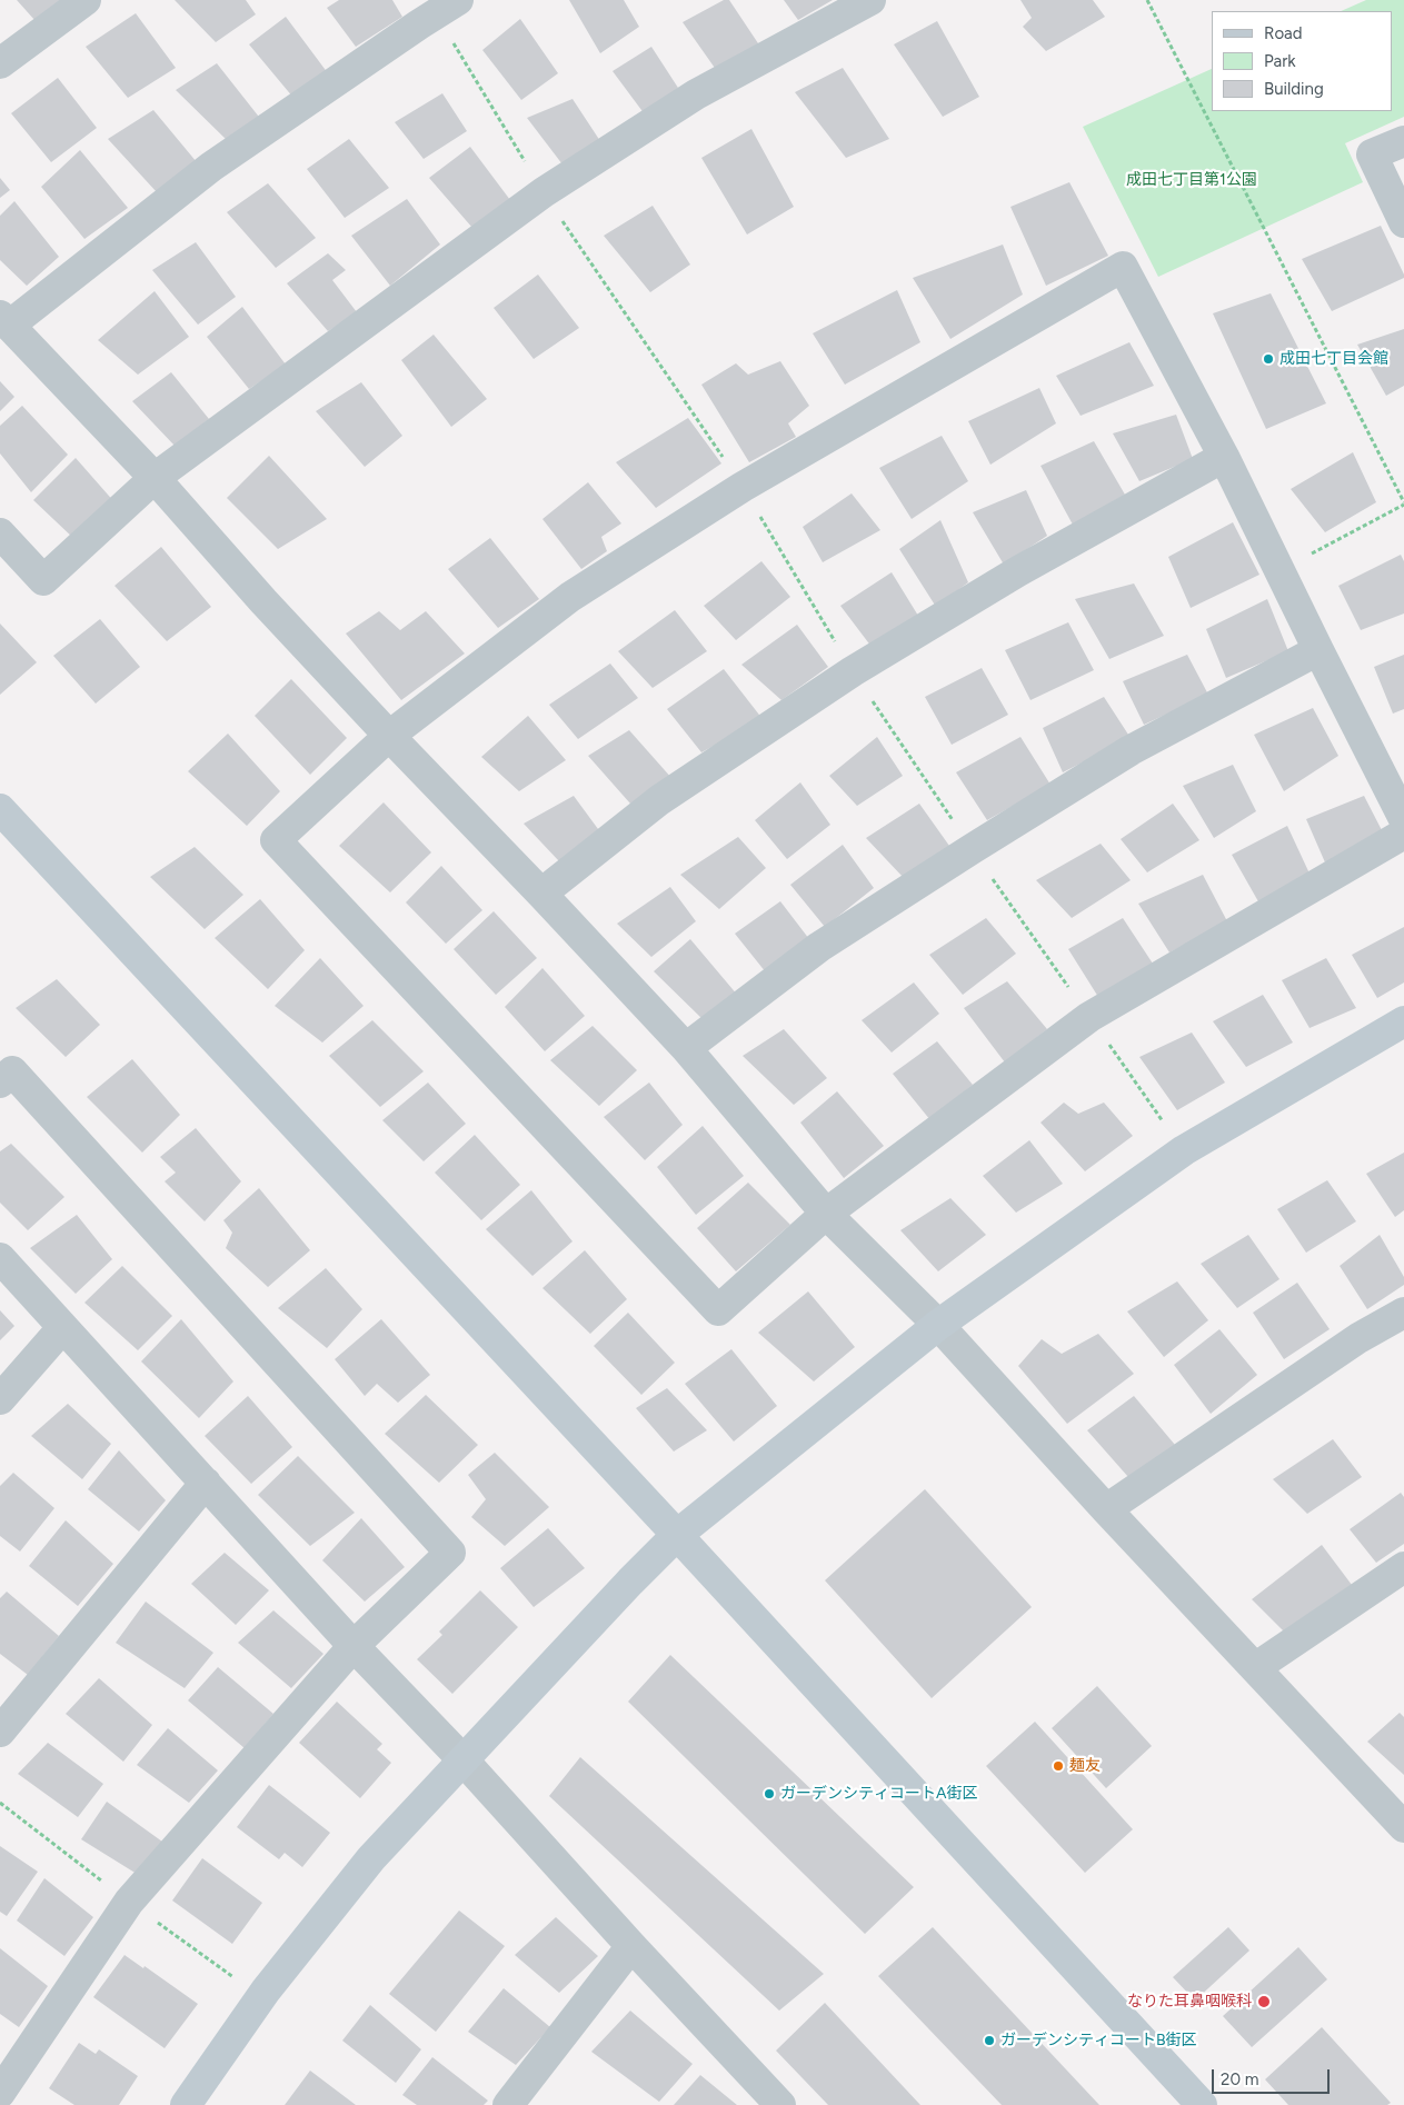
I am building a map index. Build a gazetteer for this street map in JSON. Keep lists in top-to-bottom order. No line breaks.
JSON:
{"parks":["成田七丁目第1公園"],"places":["成田七丁目会館","麺友","ガーデンシティコートA街区","なりた耳鼻咽喉科","ガーデンシティコートB街区"],"legend":["Road","Park","Building"],"scale_bar":"20 m"}
